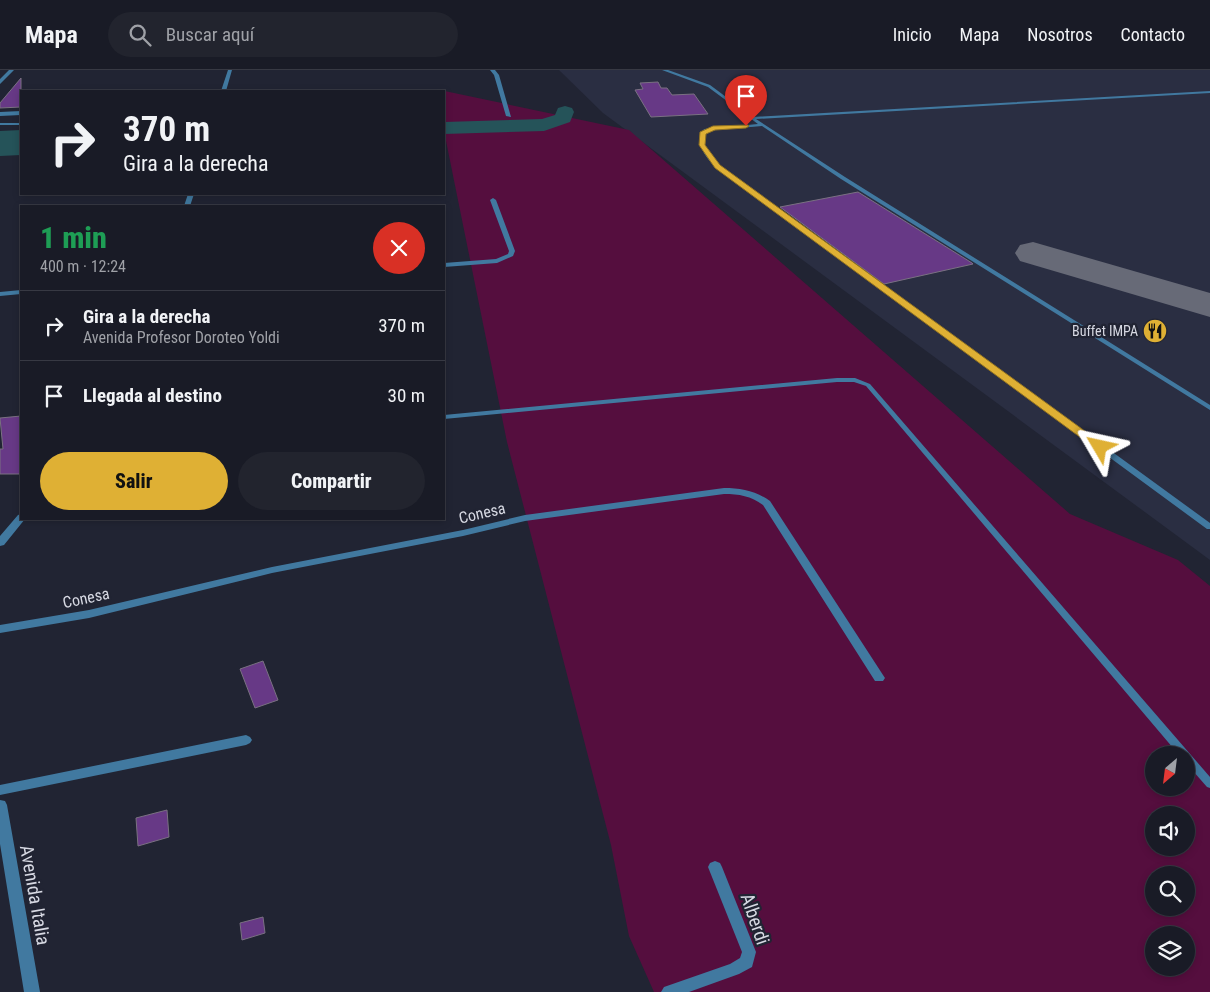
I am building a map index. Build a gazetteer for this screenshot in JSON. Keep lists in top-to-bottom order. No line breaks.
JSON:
{"streets":{"street":["Conesa","Avenida Italia","Alberdi"]},"places":{"restaurant":["Buffet IMPA"]},"north":"bottom left","page":{"header":"Mapa","search":"Buscar aquí","nav":["Inicio","Mapa","Nosotros","Contacto"],"turn":["370 m","Gira a la derecha"],"heading":["1 min","400 m · 12:24"],"list":[{"name":"Gira a la derecha","note":"Avenida Profesor Doroteo Yoldi","value":"370 m"},{"name":"Llegada al destino","value":"30 m"}],"buttons":["Salir","Compartir"]}}
